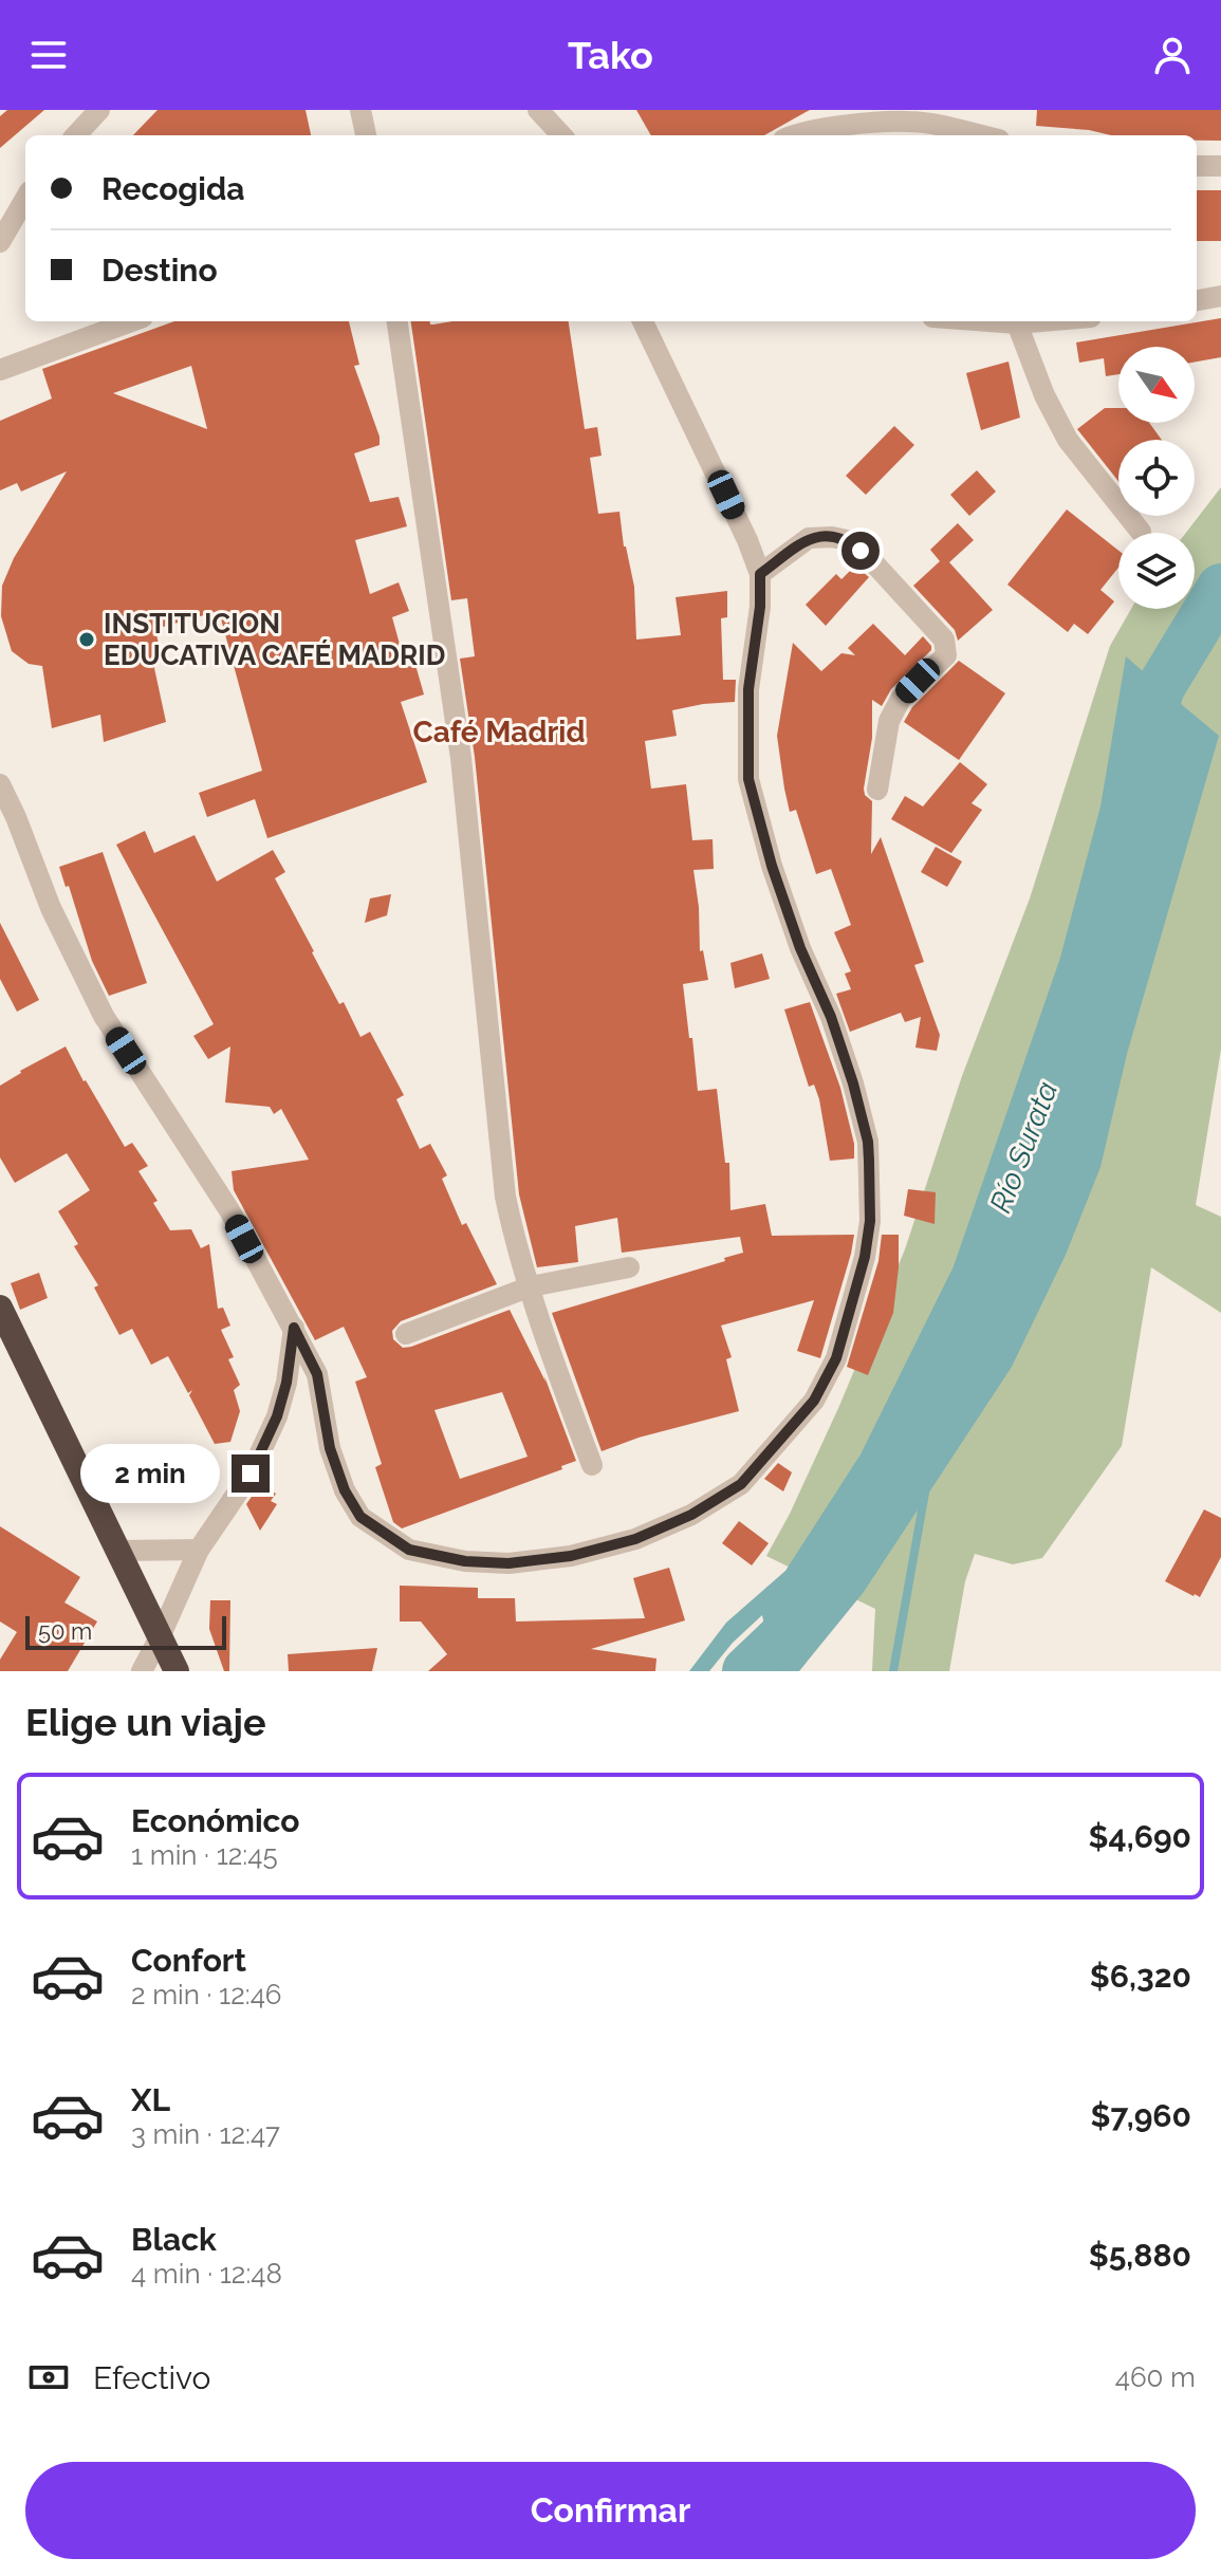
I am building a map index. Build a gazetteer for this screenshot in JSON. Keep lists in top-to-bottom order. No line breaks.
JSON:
{"districts":["Café Madrid"],"water":["Río Surata"],"places":["INSTITUCION EDUCATIVA CAFÉ MADRID"],"scale_bar":"50 m","north":"bottom right","page":{"header":"Tako","banner":["Recogida","Destino"],"bubble":"2 min","scale":"50 m","heading":"Elige un viaje","list":[{"name":"Económico","note":"1 min · 12:45","value":"$4,690"},{"name":"Confort","note":"2 min · 12:46","value":"$6,320"},{"name":"XL","note":"3 min · 12:47","value":"$7,960"},{"name":"Black","note":"4 min · 12:48","value":"$5,880"}],"pay":["Efectivo","460 m"],"buttons":"Confirmar"}}
